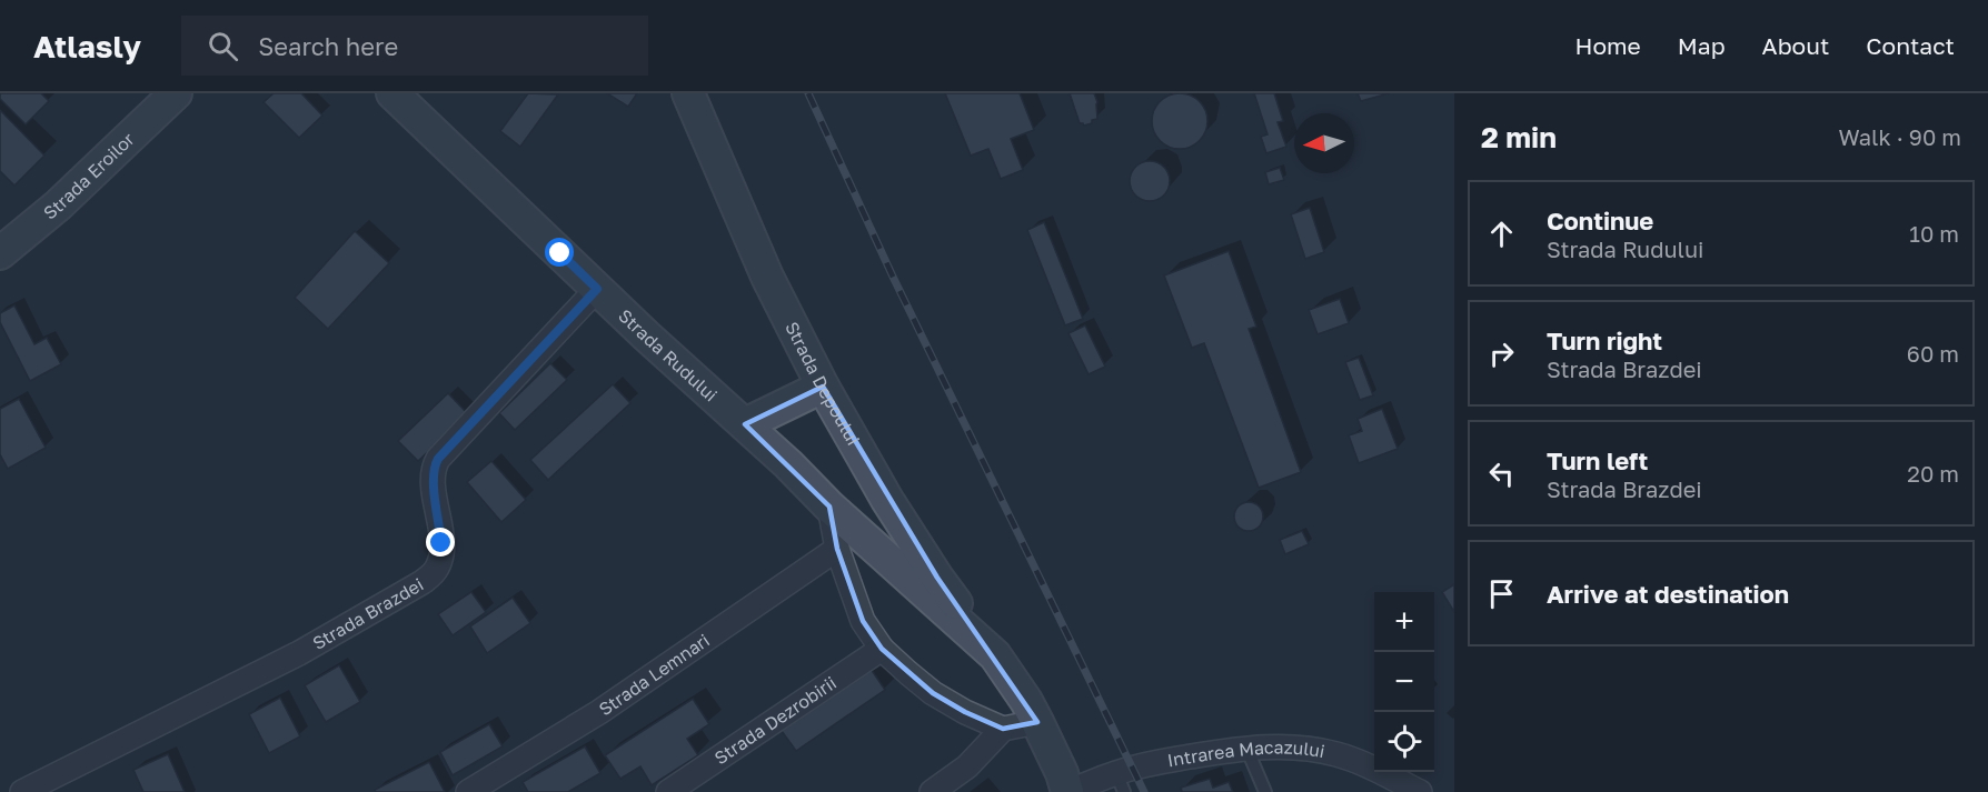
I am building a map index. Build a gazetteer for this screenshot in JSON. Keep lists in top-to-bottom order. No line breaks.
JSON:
{"streets":{"main road":["Strada Eroilor","Strada Rudului","Strada Depoului"],"street":["Strada Brazdei","Strada Lemnari","Strada Dezrobirii","Intrarea Macazului"]},"crossings":[["Strada Rudului","Strada Depoului"],["Strada Rudului","Strada Brazdei"],["Strada Rudului","Intrarea Macazului"]],"north":"left","page":{"header":"Atlasly","search":"Search here","nav":["Home","Map","About","Contact"],"heading":["2 min","Walk · 90 m"],"list":[["Continue","Strada Rudului","10 m"],["Turn right","Strada Brazdei","60 m"],["Turn left","Strada Brazdei","20 m"],"Arrive at destination"],"map_buttons":["+","−"]}}
